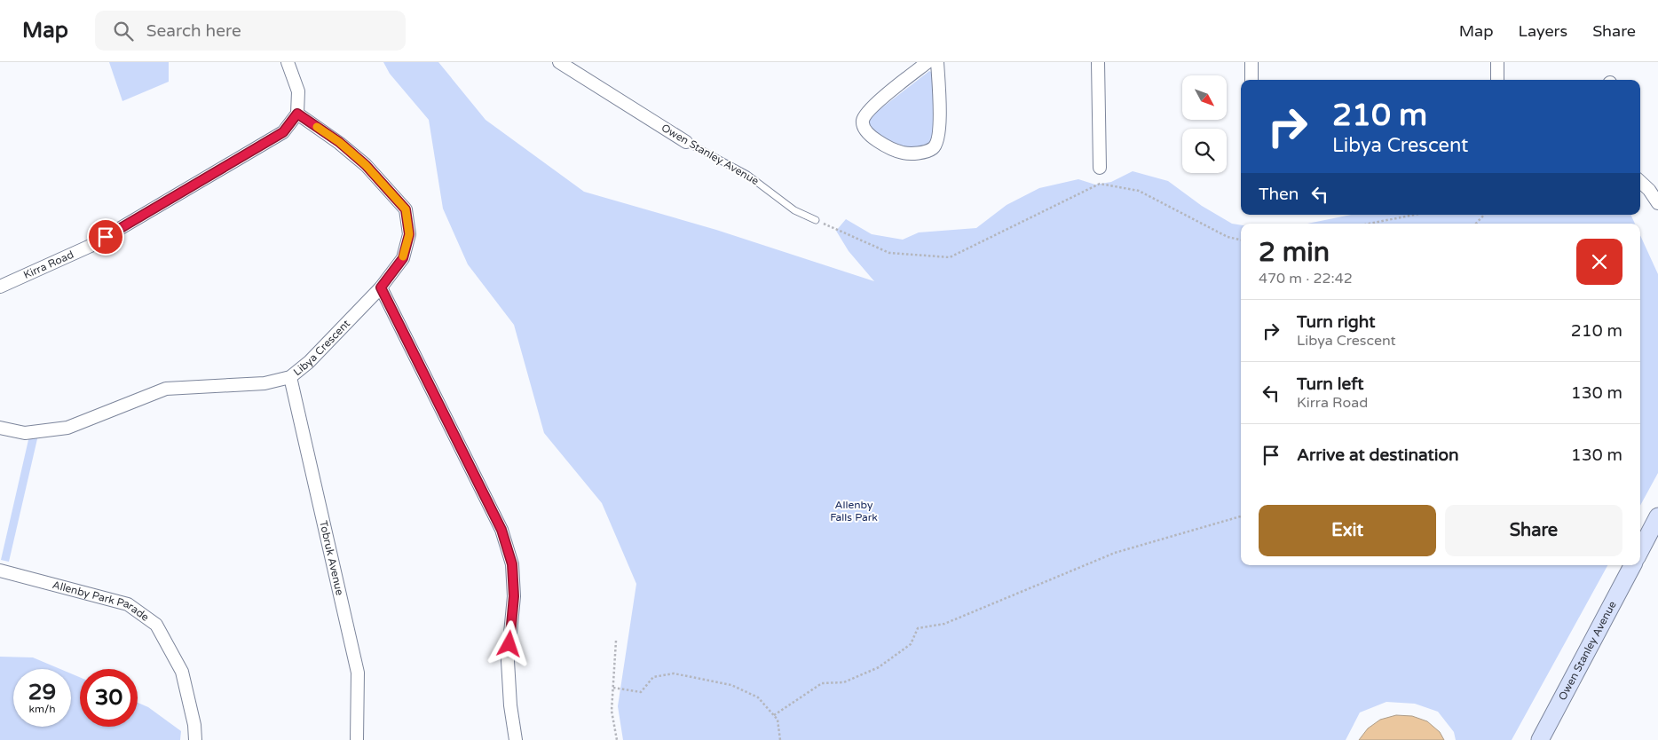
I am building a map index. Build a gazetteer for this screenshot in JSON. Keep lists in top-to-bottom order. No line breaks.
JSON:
{"streets":{"street":["Owen Stanley Avenue","Kirra Road","Libya Crescent","Tobruk Avenue","Allenby Park Parade"]},"crossings":[["Kirra Road","Libya Crescent"],["Libya Crescent","Tobruk Avenue"]],"parks":["Allenby Falls Park"],"north":"bottom right","page":{"header":"Map","search":"Search here","nav":["Map","Layers","Share"],"turn":["210 m","Libya Crescent"],"then":"Then","heading":["2 min","470 m · 22:42"],"list":[{"name":"Turn right","note":"Libya Crescent","value":"210 m"},{"name":"Turn left","note":"Kirra Road","value":"130 m"},{"name":"Arrive at destination","value":"130 m"}],"buttons":["Exit","Share"],"speed":"29 km/h","limit":"30"}}
